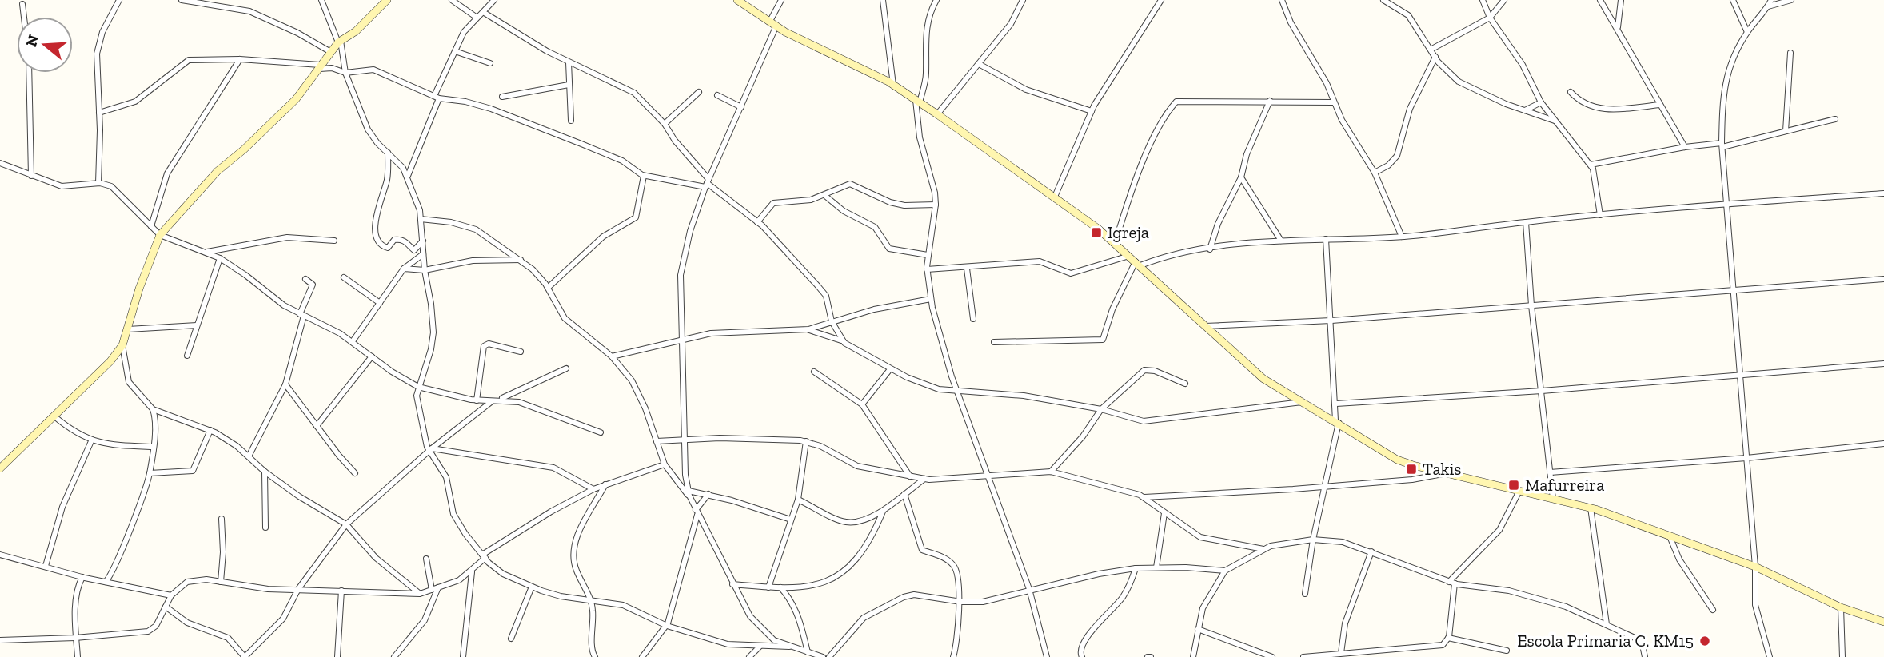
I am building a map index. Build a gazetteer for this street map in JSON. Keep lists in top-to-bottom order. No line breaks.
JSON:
{"places":{"transit":["Igreja","Takis","Mafurreira"],"other":["Escola Primaria C. KM15"]},"north":"left"}
